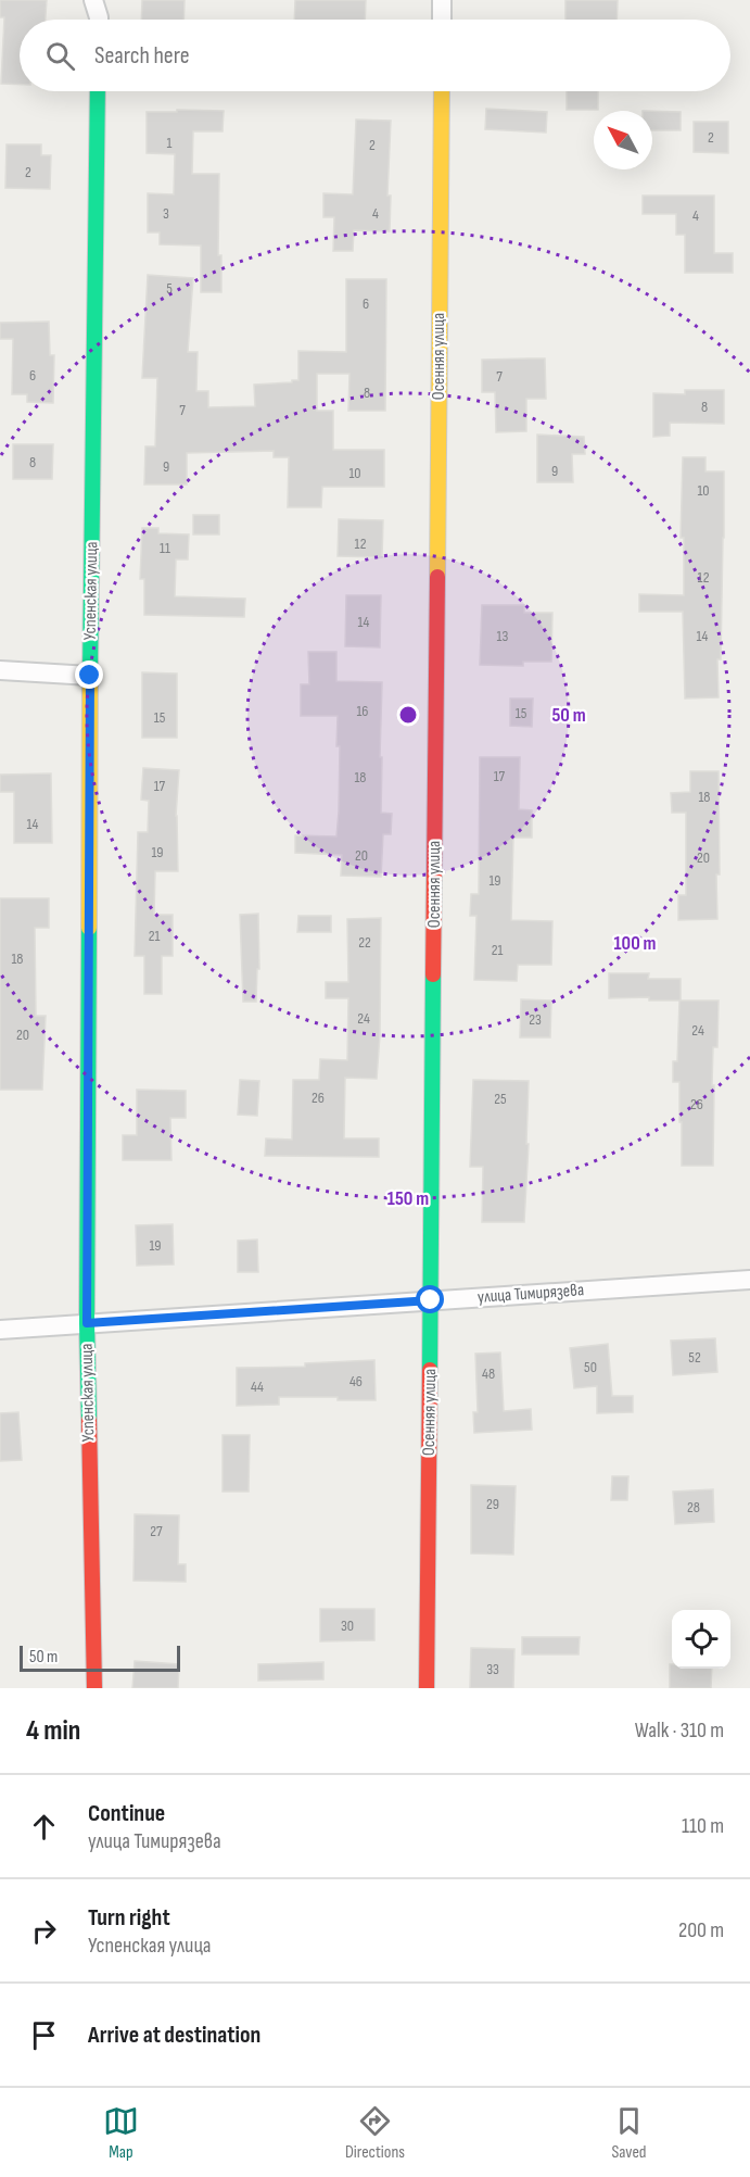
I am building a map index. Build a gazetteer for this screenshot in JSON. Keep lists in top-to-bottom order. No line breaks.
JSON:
{"streets":{"street":["Осенняя улица","Успенская улица","улица Тимирязева"]},"crossings":[["Осенняя улица","улица Тимирязева"],["Успенская улица","улица Тимирязева"]],"house_numbers":["2","1","2","2","3","4","4","5","6","6","7","8","8","7","8","9","9","10","10","12","11","12","14","13","14","16","15","15","17","18","17","18","14","19","20","20","19","21","22","21","18","24","23","24","20","26","25","26","19","52","50","48","46","44","29","28","27","30","33"],"scale_bar":"50 m","north":"top left","page":{"search":"Search here","scale":"50 m","heading":["4 min","Walk · 310 m"],"list":[["Continue","улица Тимирязева","110 m"],["Turn right","Успенская улица","200 m"],"Arrive at destination"],"nav":["Map","Directions","Saved"]},"rings":["50 m","100 m","150 m"]}
